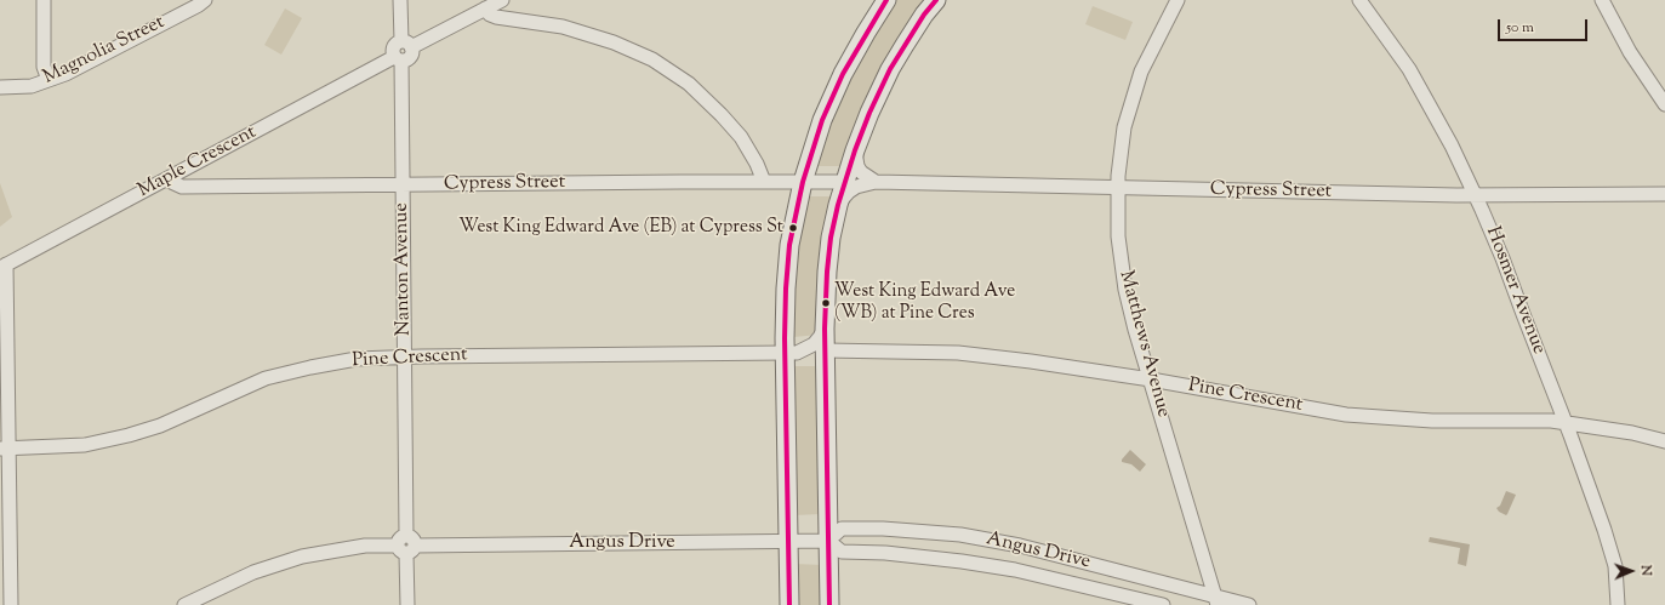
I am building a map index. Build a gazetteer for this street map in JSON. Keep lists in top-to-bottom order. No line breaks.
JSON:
{"streets":{"street":["Magnolia Street","Maple Crescent","Cypress Street","Nanton Avenue","Hosmer Avenue","Matthews Avenue","Pine Crescent","Angus Drive"]},"crossings":[["Maple Crescent","Cypress Street"],["Maple Crescent","Nanton Avenue"],["Cypress Street","Nanton Avenue"],["Cypress Street","Hosmer Avenue"],["Cypress Street","Matthews Avenue"],["Nanton Avenue","Pine Crescent"],["Nanton Avenue","Angus Drive"],["Hosmer Avenue","Pine Crescent"],["Matthews Avenue","Pine Crescent"],["Matthews Avenue","Angus Drive"]],"places":["West King Edward Ave (EB) at Cypress St","West King Edward Ave (WB) at Pine Cres"],"scale_bar":"50 m","north":"right"}
